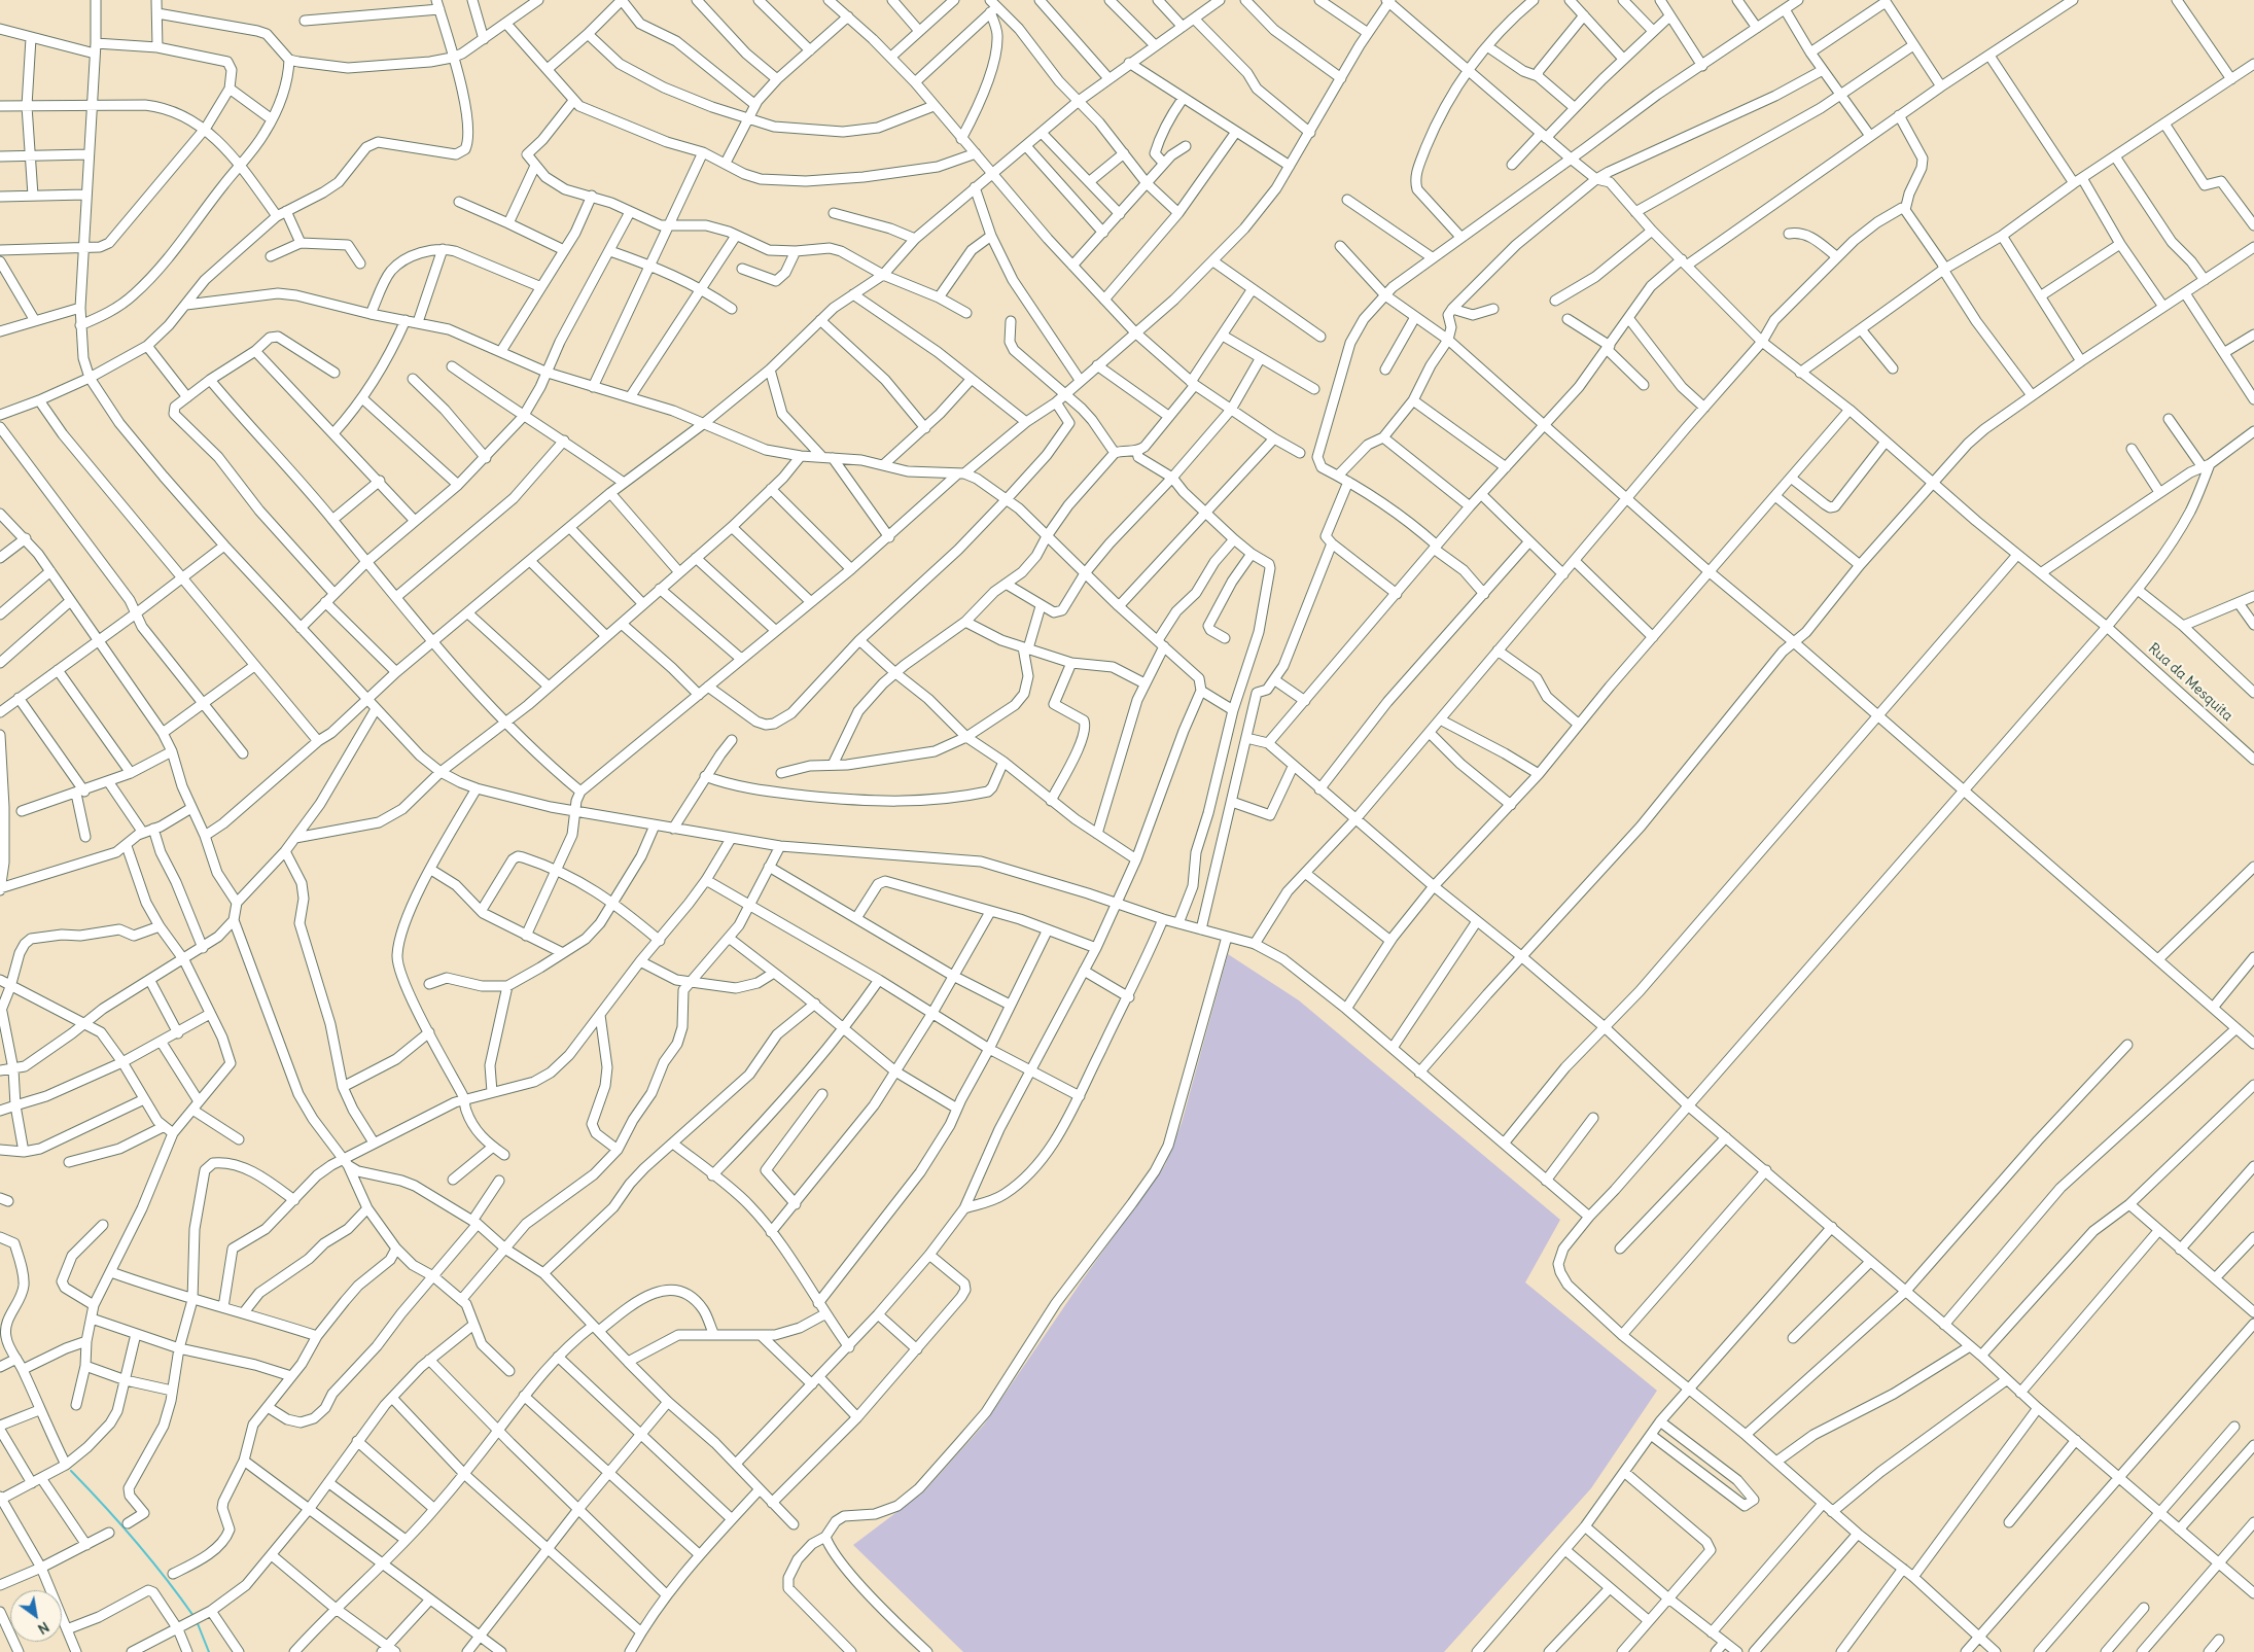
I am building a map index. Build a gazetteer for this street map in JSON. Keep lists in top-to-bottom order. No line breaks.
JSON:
{"streets":{"street":["Rua da Mesquita"]},"north":"bottom right"}
